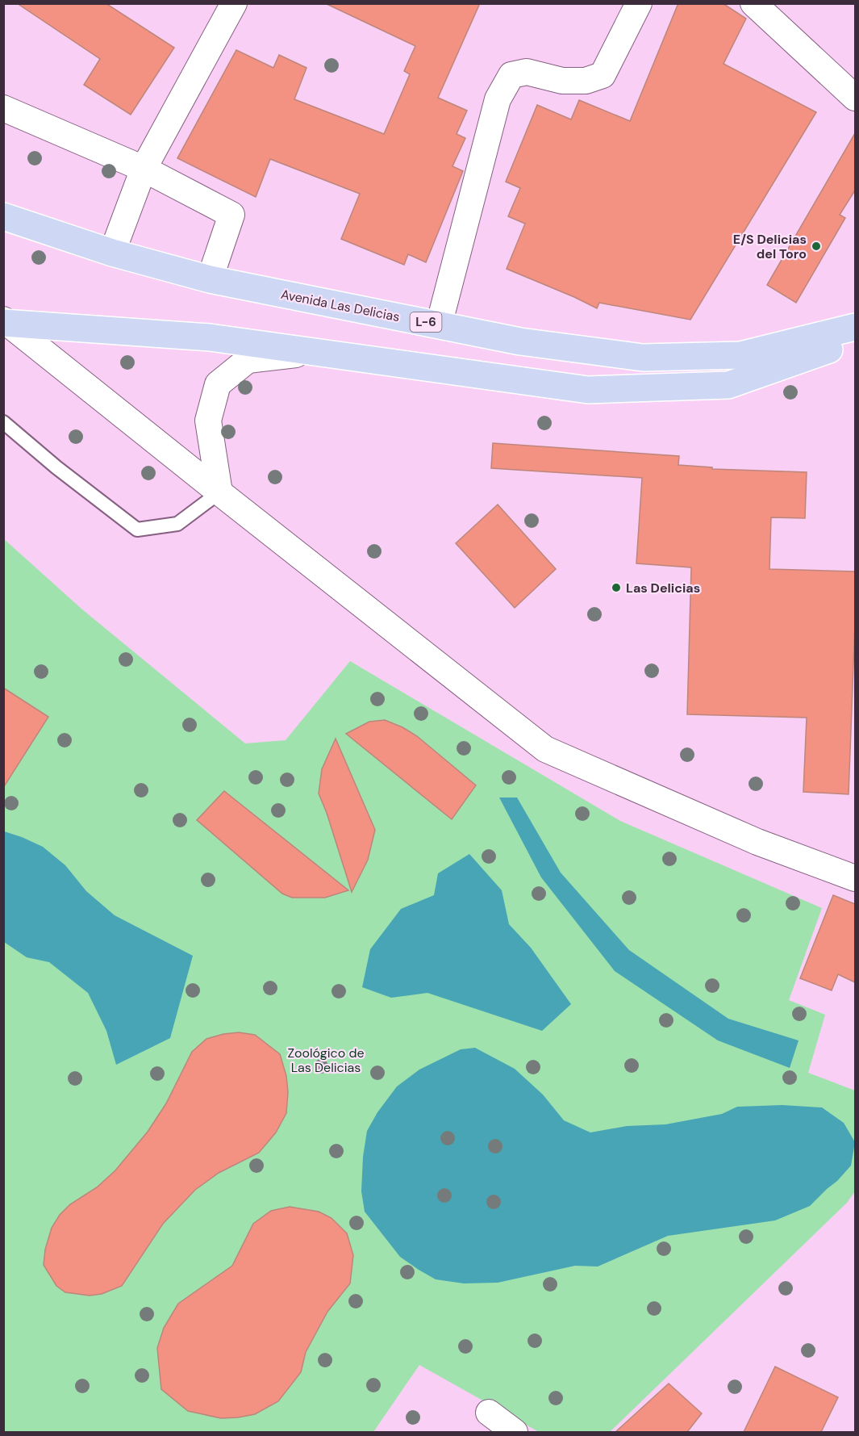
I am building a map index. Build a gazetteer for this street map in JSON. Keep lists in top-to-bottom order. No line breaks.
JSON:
{"streets":{"main road":["Avenida Las Delicias","L-6"]},"parks":["Zoológico de Las Delicias"],"places":["E/S Delicias del Toro","Las Delicias"]}
